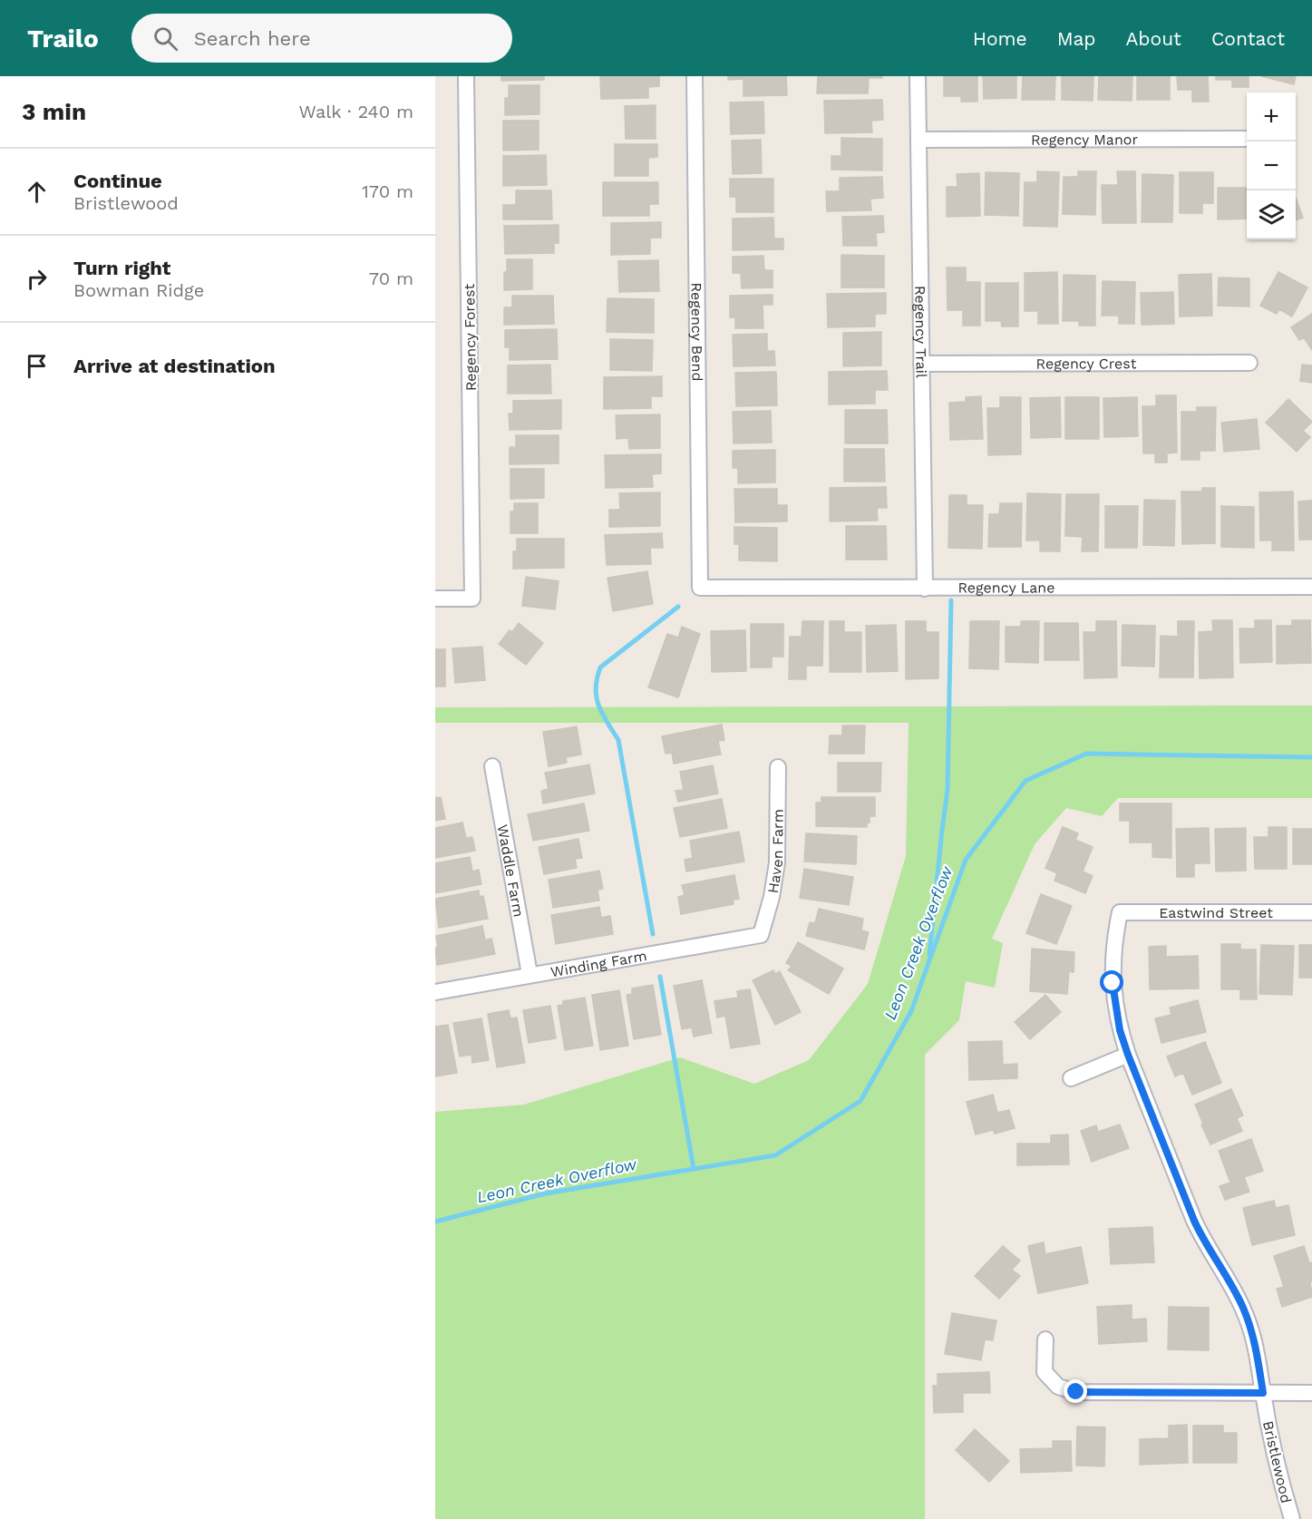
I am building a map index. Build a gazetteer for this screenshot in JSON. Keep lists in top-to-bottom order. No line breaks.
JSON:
{"streets":{"street":["Regency Manor","Regency Bend","Regency Trail","Regency Forest","Regency Crest","Regency Lane","Haven Farm","Waddle Farm","Eastwind Street","Winding Farm","Bristlewood"]},"crossings":[["Regency Manor","Regency Trail"],["Regency Bend","Regency Lane"],["Regency Trail","Regency Crest"],["Regency Trail","Regency Lane"],["Haven Farm","Winding Farm"],["Waddle Farm","Winding Farm"],["Eastwind Street","Bristlewood"]],"water":["Leon Creek Overflow"],"page":{"header":"Trailo","search":"Search here","nav":["Home","Map","About","Contact"],"heading":["3 min","Walk · 240 m"],"map_buttons":["+","−"],"list":[["Continue","Bristlewood","170 m"],["Turn right","Bowman Ridge","70 m"],"Arrive at destination"]}}
